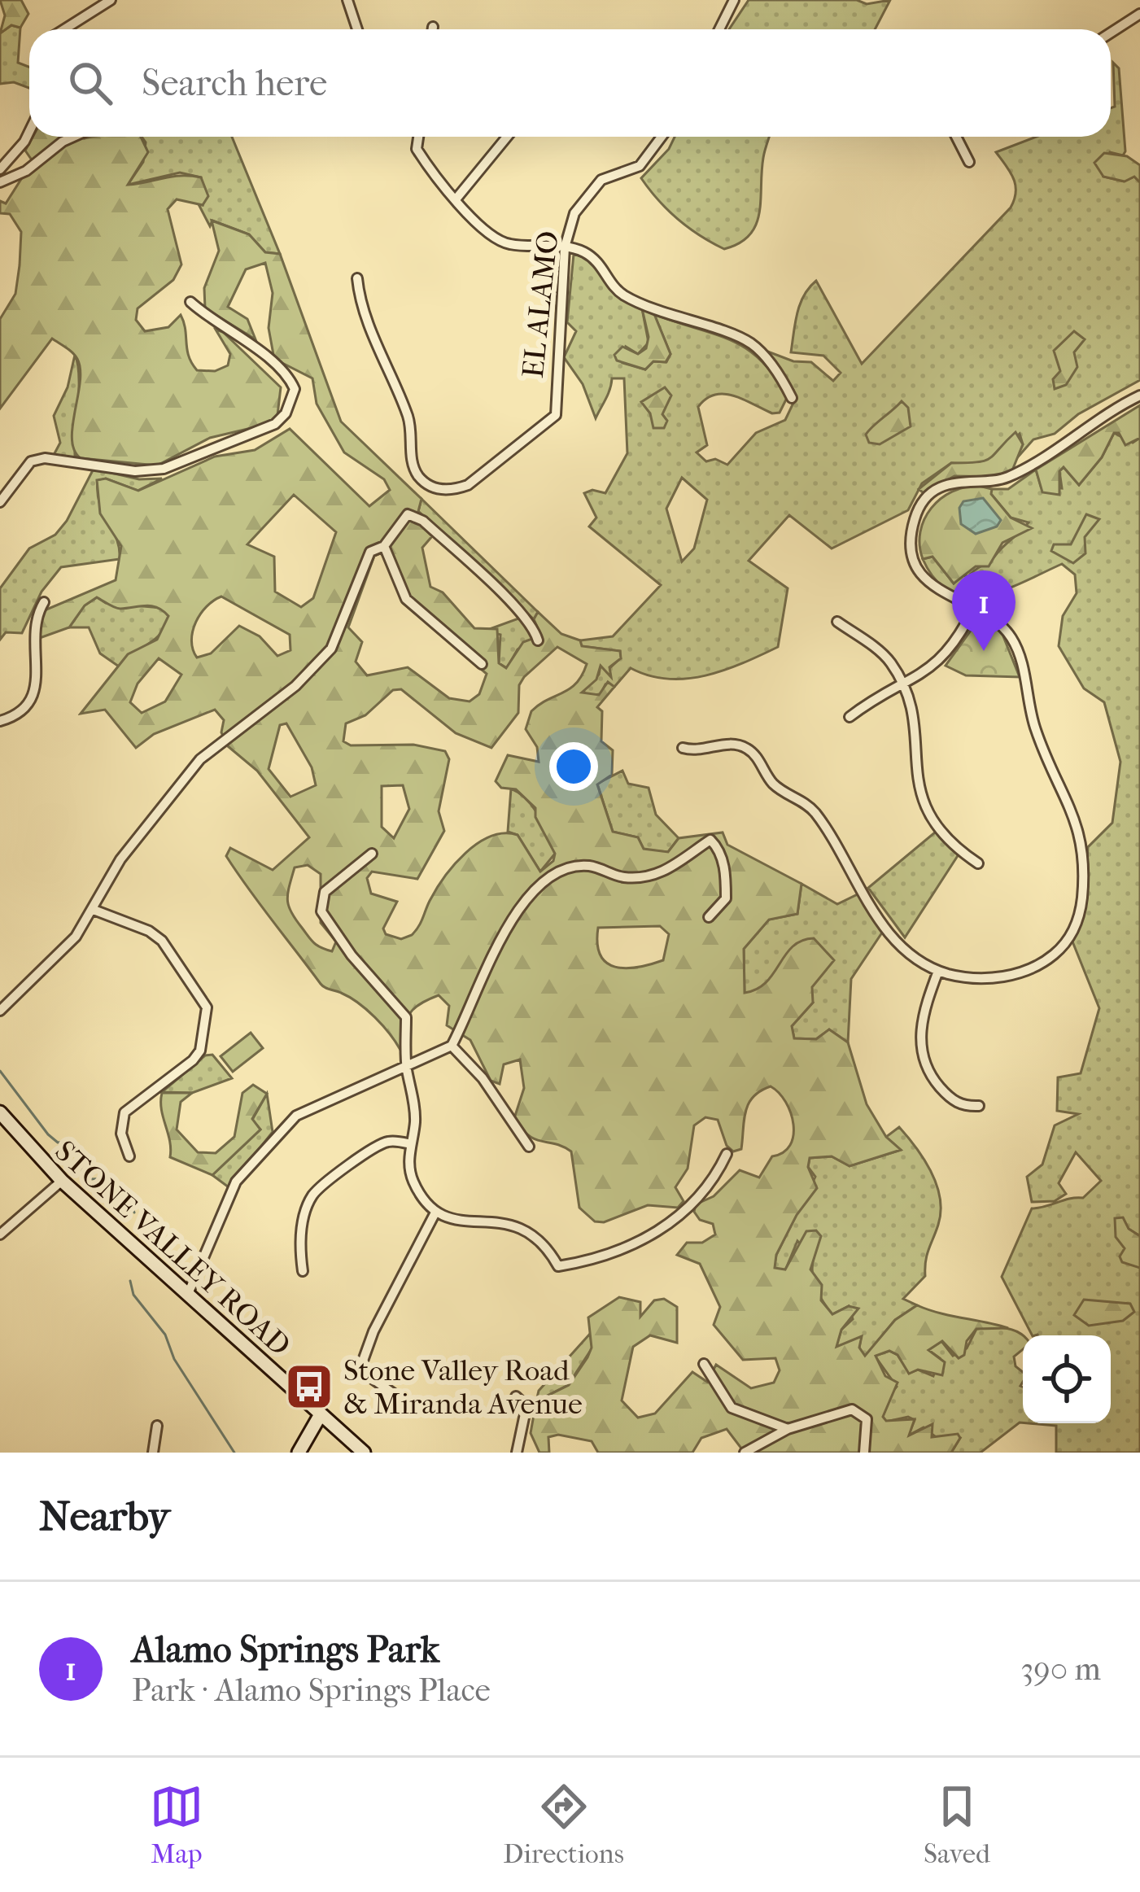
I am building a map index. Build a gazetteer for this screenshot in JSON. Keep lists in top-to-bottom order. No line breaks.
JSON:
{"streets":{"street":["EL ALAMO","STONE VALLEY ROAD"]},"places":{"bus stop":["Stone Valley Road & Miranda Avenue"]},"page":{"search":"Search here","pins":"1","heading":"Nearby","list":[{"mark":"1","name":"Alamo Springs Park","note":"Park · Alamo Springs Place","value":"390 m"}],"nav":["Map","Directions","Saved"]}}
